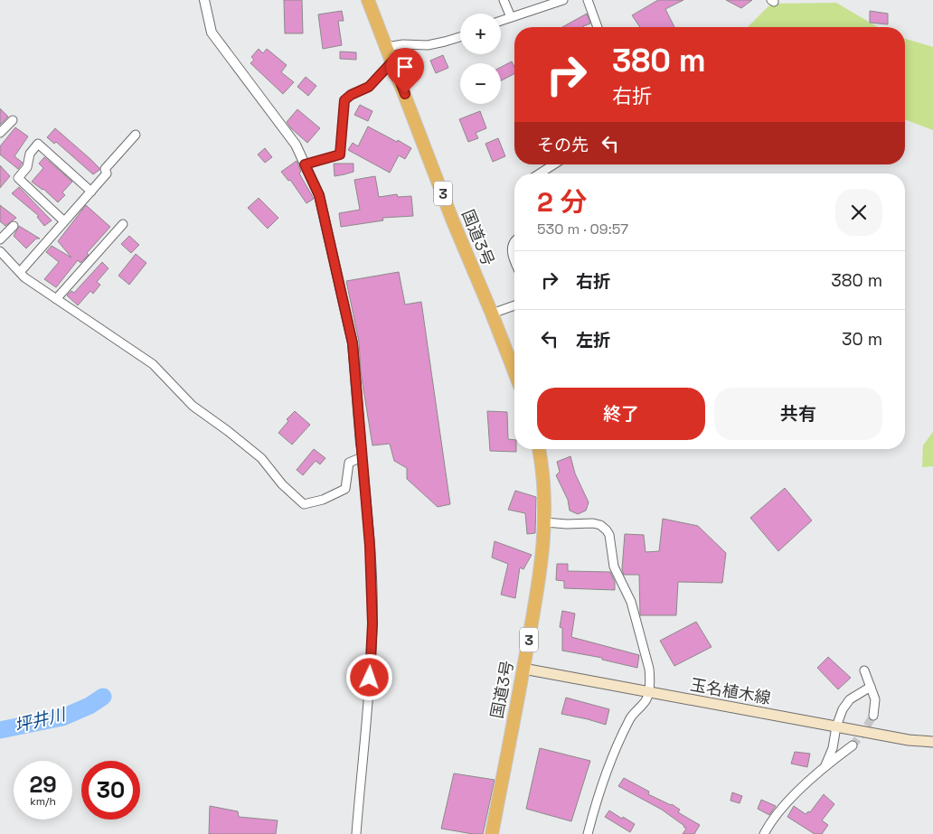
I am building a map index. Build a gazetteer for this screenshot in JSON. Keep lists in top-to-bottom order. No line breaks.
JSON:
{"streets":{"highway":["3","国道3号"],"main road":["玉名植木線"]},"crossings":[["国道3号","玉名植木線"]],"water":["坪井川"],"page":{"map_buttons":["+","−"],"turn":["380 m","右折"],"then":"その先","heading":["2 分","530 m · 09:57"],"list":[{"name":"右折","value":"380 m"},{"name":"左折","value":"30 m"}],"buttons":["終了","共有"],"speed":"29 km/h","limit":"30"}}
